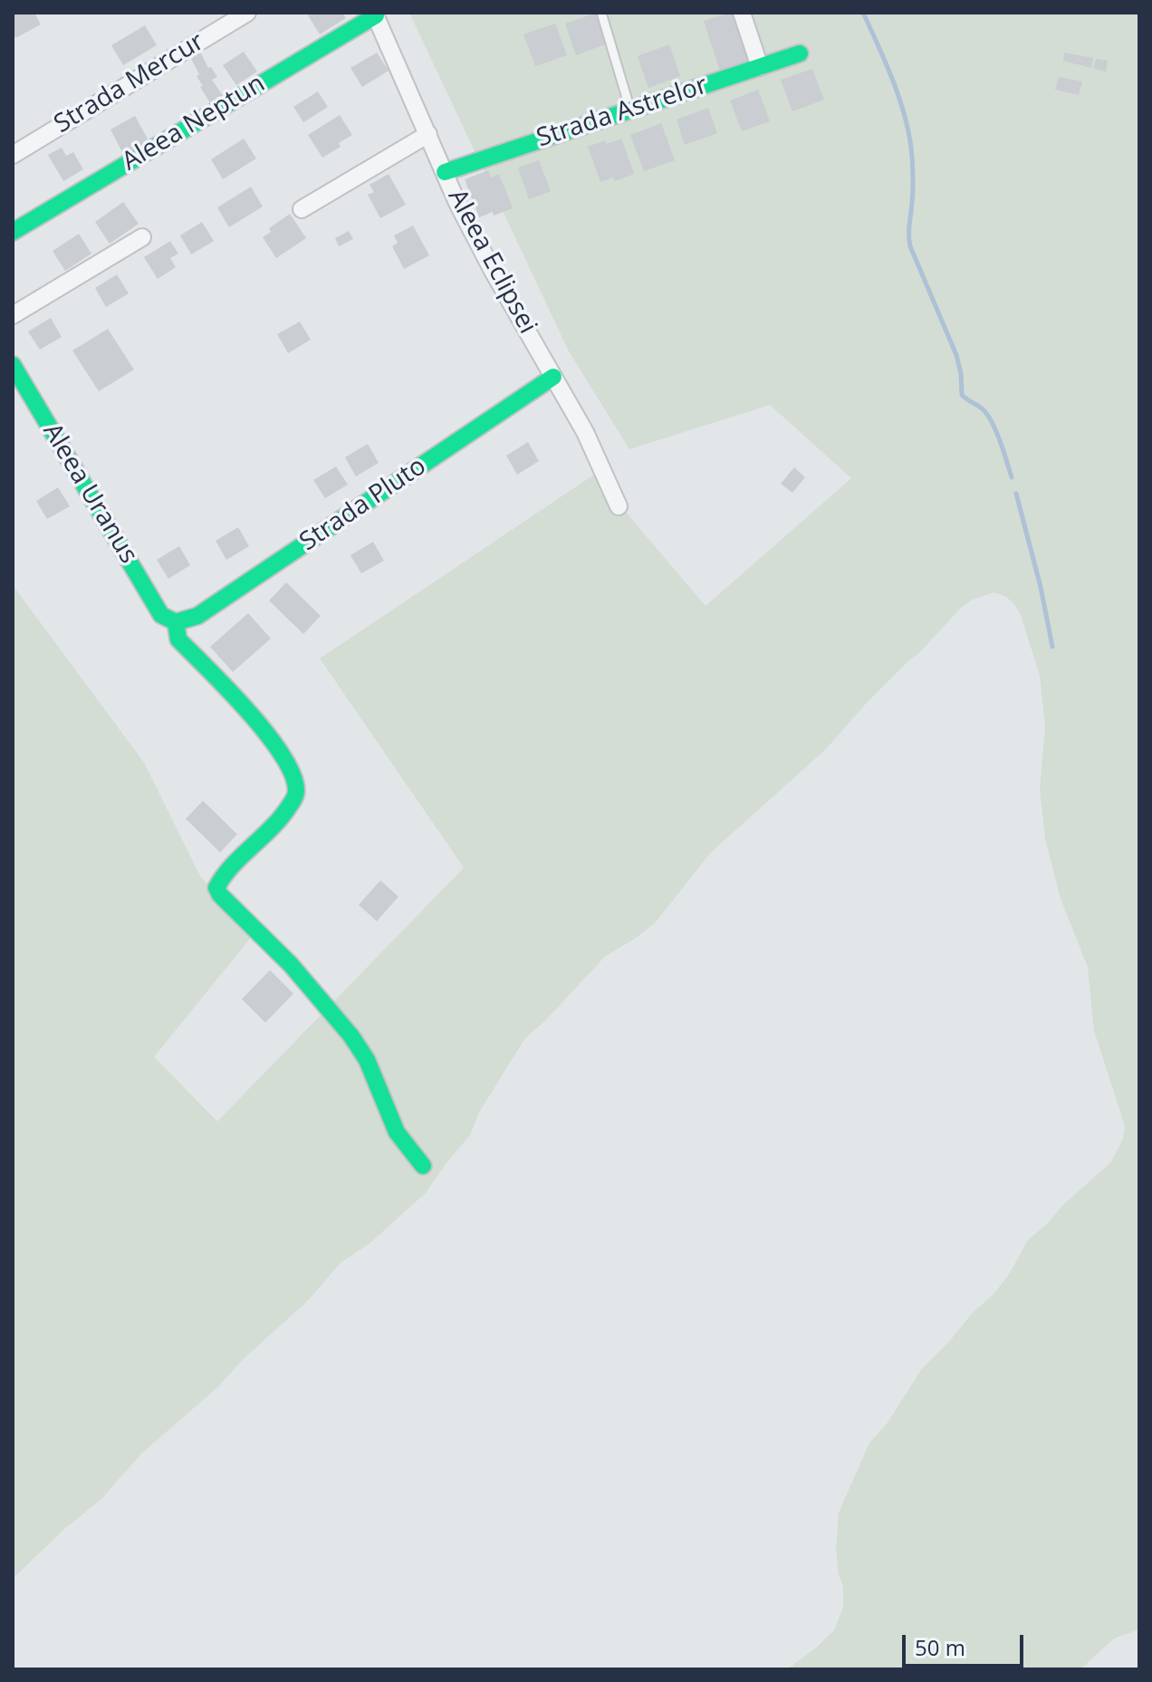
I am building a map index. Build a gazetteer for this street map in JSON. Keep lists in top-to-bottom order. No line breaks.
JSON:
{"streets":{"street":["Strada Mercur","Strada Astrelor","Aleea Neptun","Aleea Eclipsei","Aleea Uranus","Strada Pluto"]},"crossings":[["Strada Astrelor","Aleea Eclipsei"],["Aleea Neptun","Aleea Eclipsei"],["Aleea Eclipsei","Strada Pluto"],["Aleea Uranus","Strada Pluto"]],"scale_bar":"50 m"}
